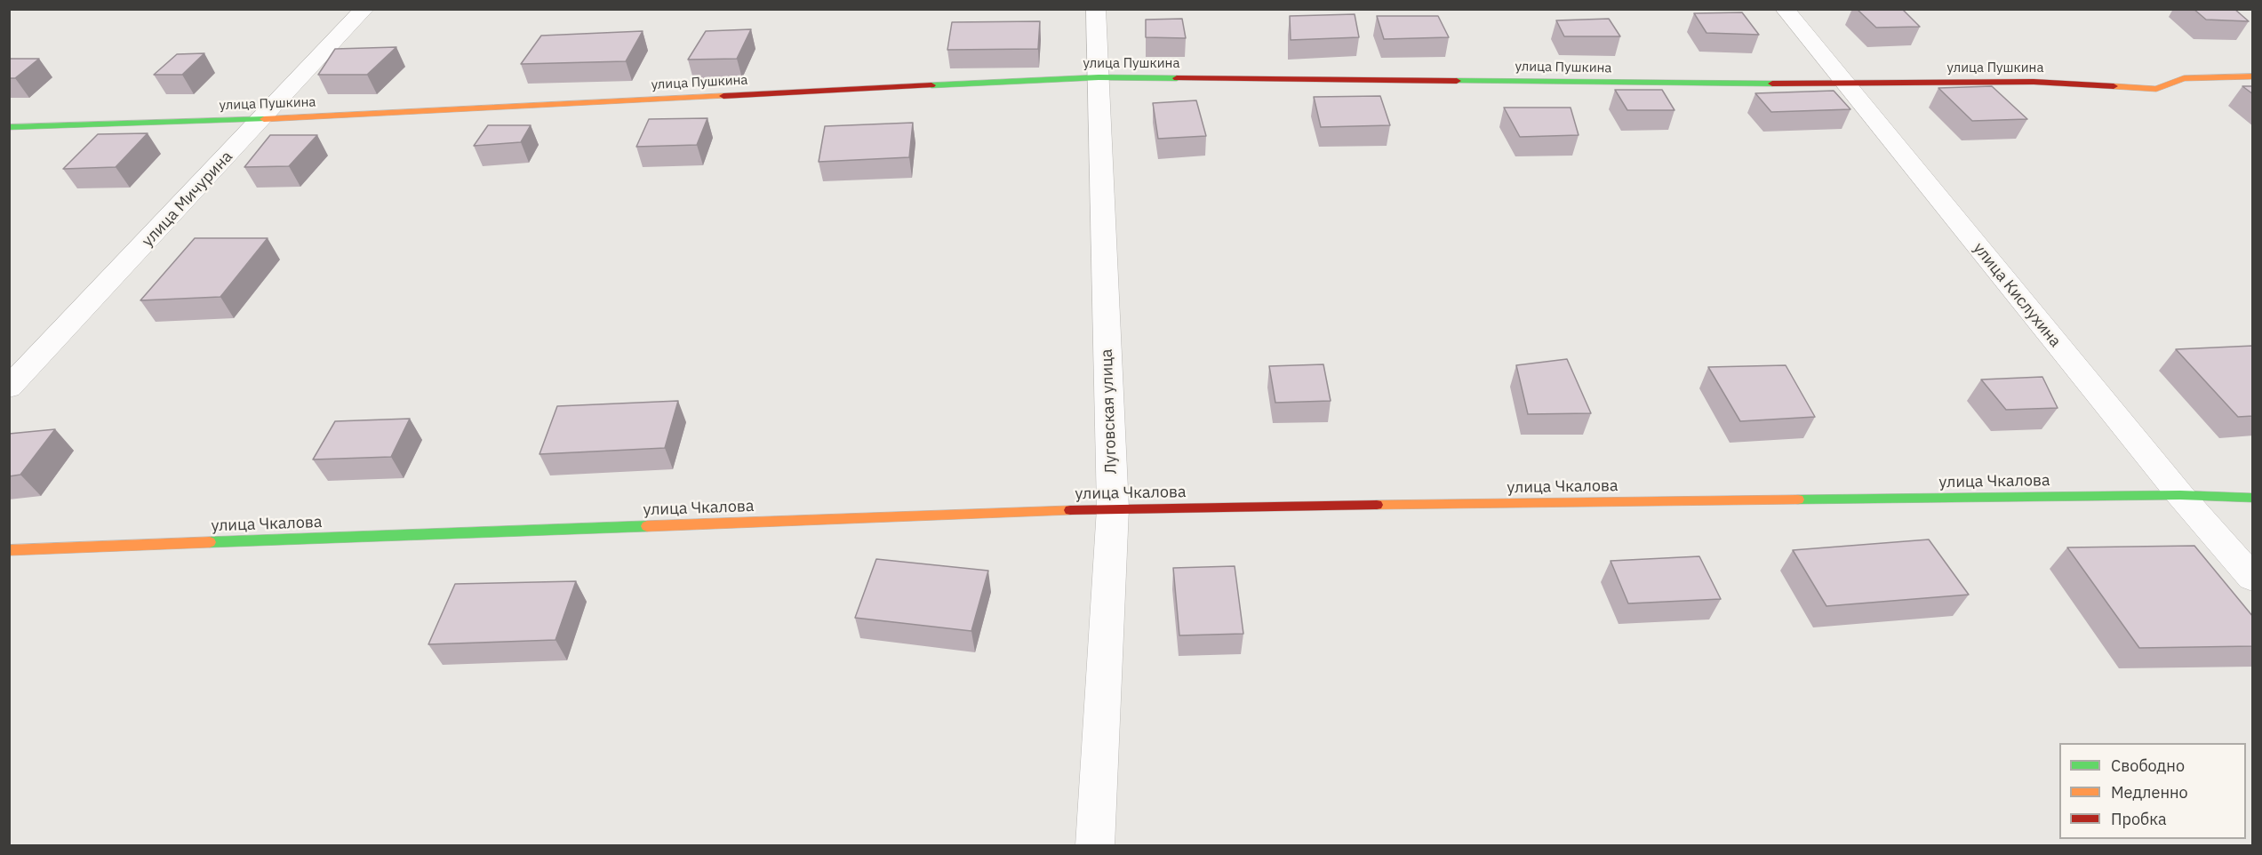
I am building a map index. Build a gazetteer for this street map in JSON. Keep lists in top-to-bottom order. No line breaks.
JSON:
{"streets":{"street":["улица Пушкина","улица Мичурина","улица Кислухина","Луговская улица","улица Чкалова"]},"crossings":[["улица Пушкина","улица Мичурина"],["улица Пушкина","улица Кислухина"],["улица Пушкина","Луговская улица"],["улица Кислухина","улица Чкалова"],["Луговская улица","улица Чкалова"]],"legend":["Свободно","Медленно","Пробка"]}
